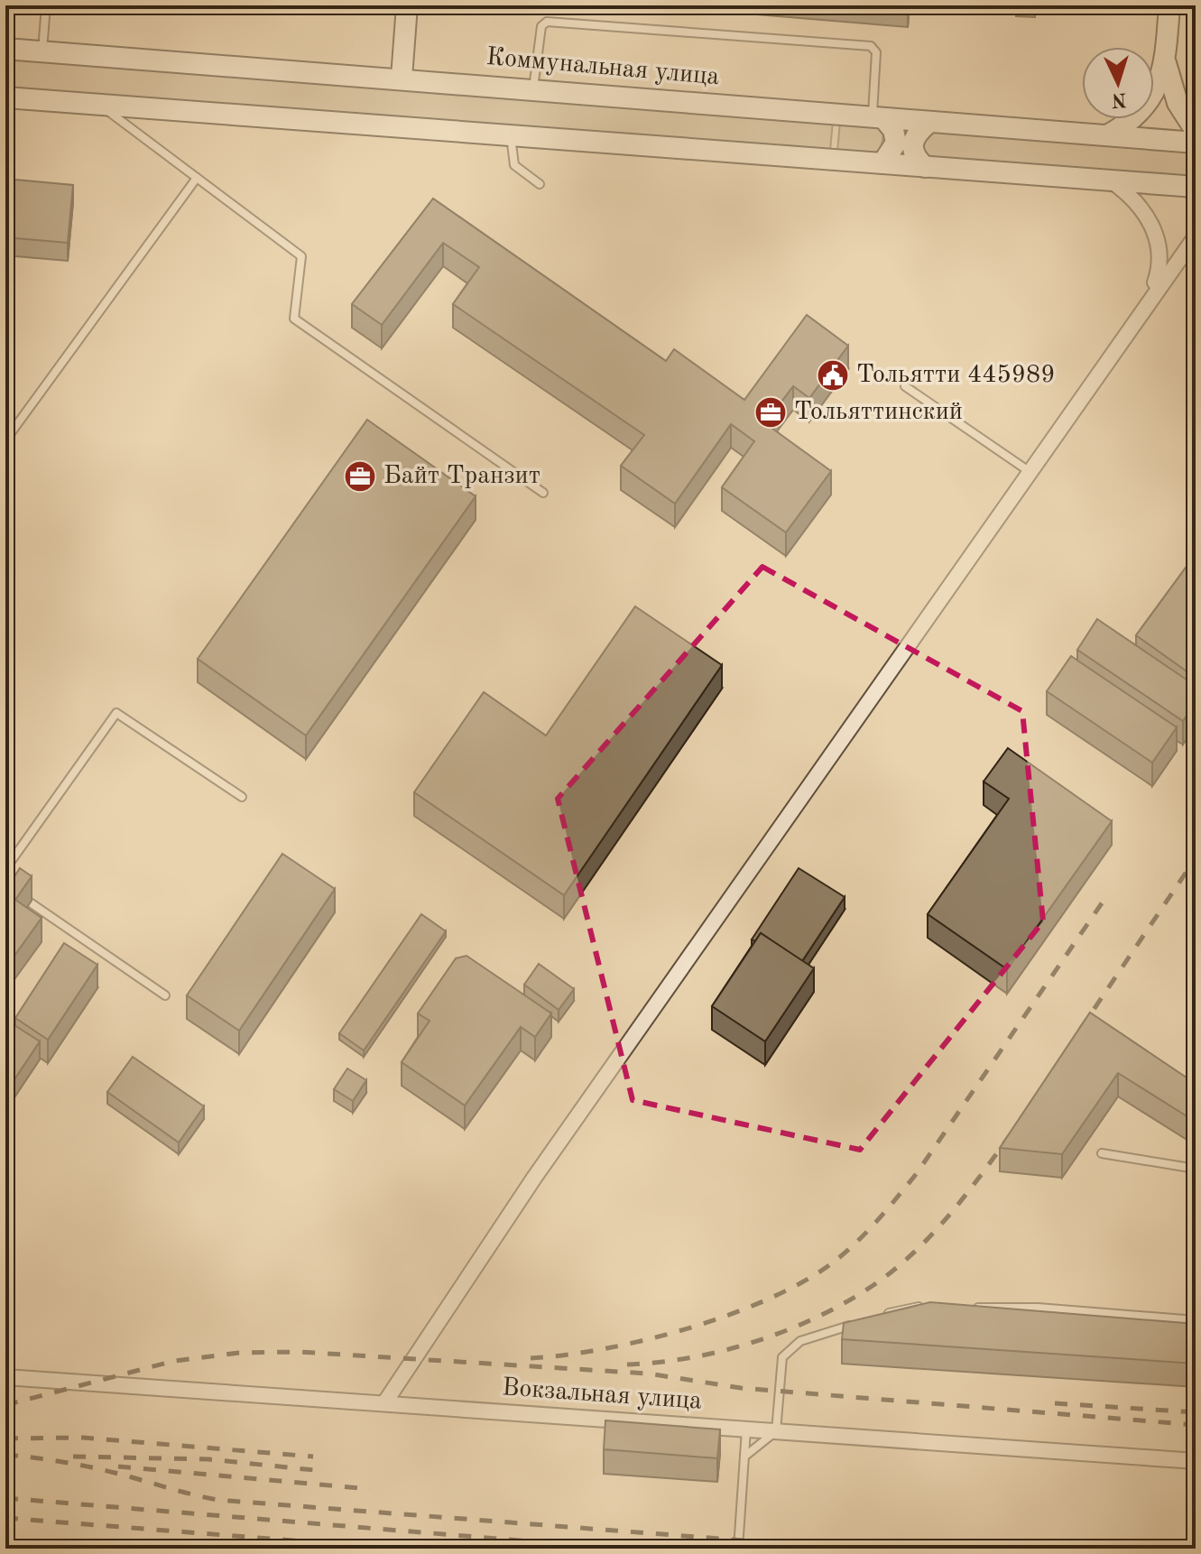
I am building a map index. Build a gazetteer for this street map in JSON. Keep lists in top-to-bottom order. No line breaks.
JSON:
{"streets":{"main road":["Коммунальная улица"],"street":["Вокзальная улица"]},"places":{"public building":["Тольятти 445989"],"office":["Тольяттинский","Байт Транзит"]},"north":"bottom"}
